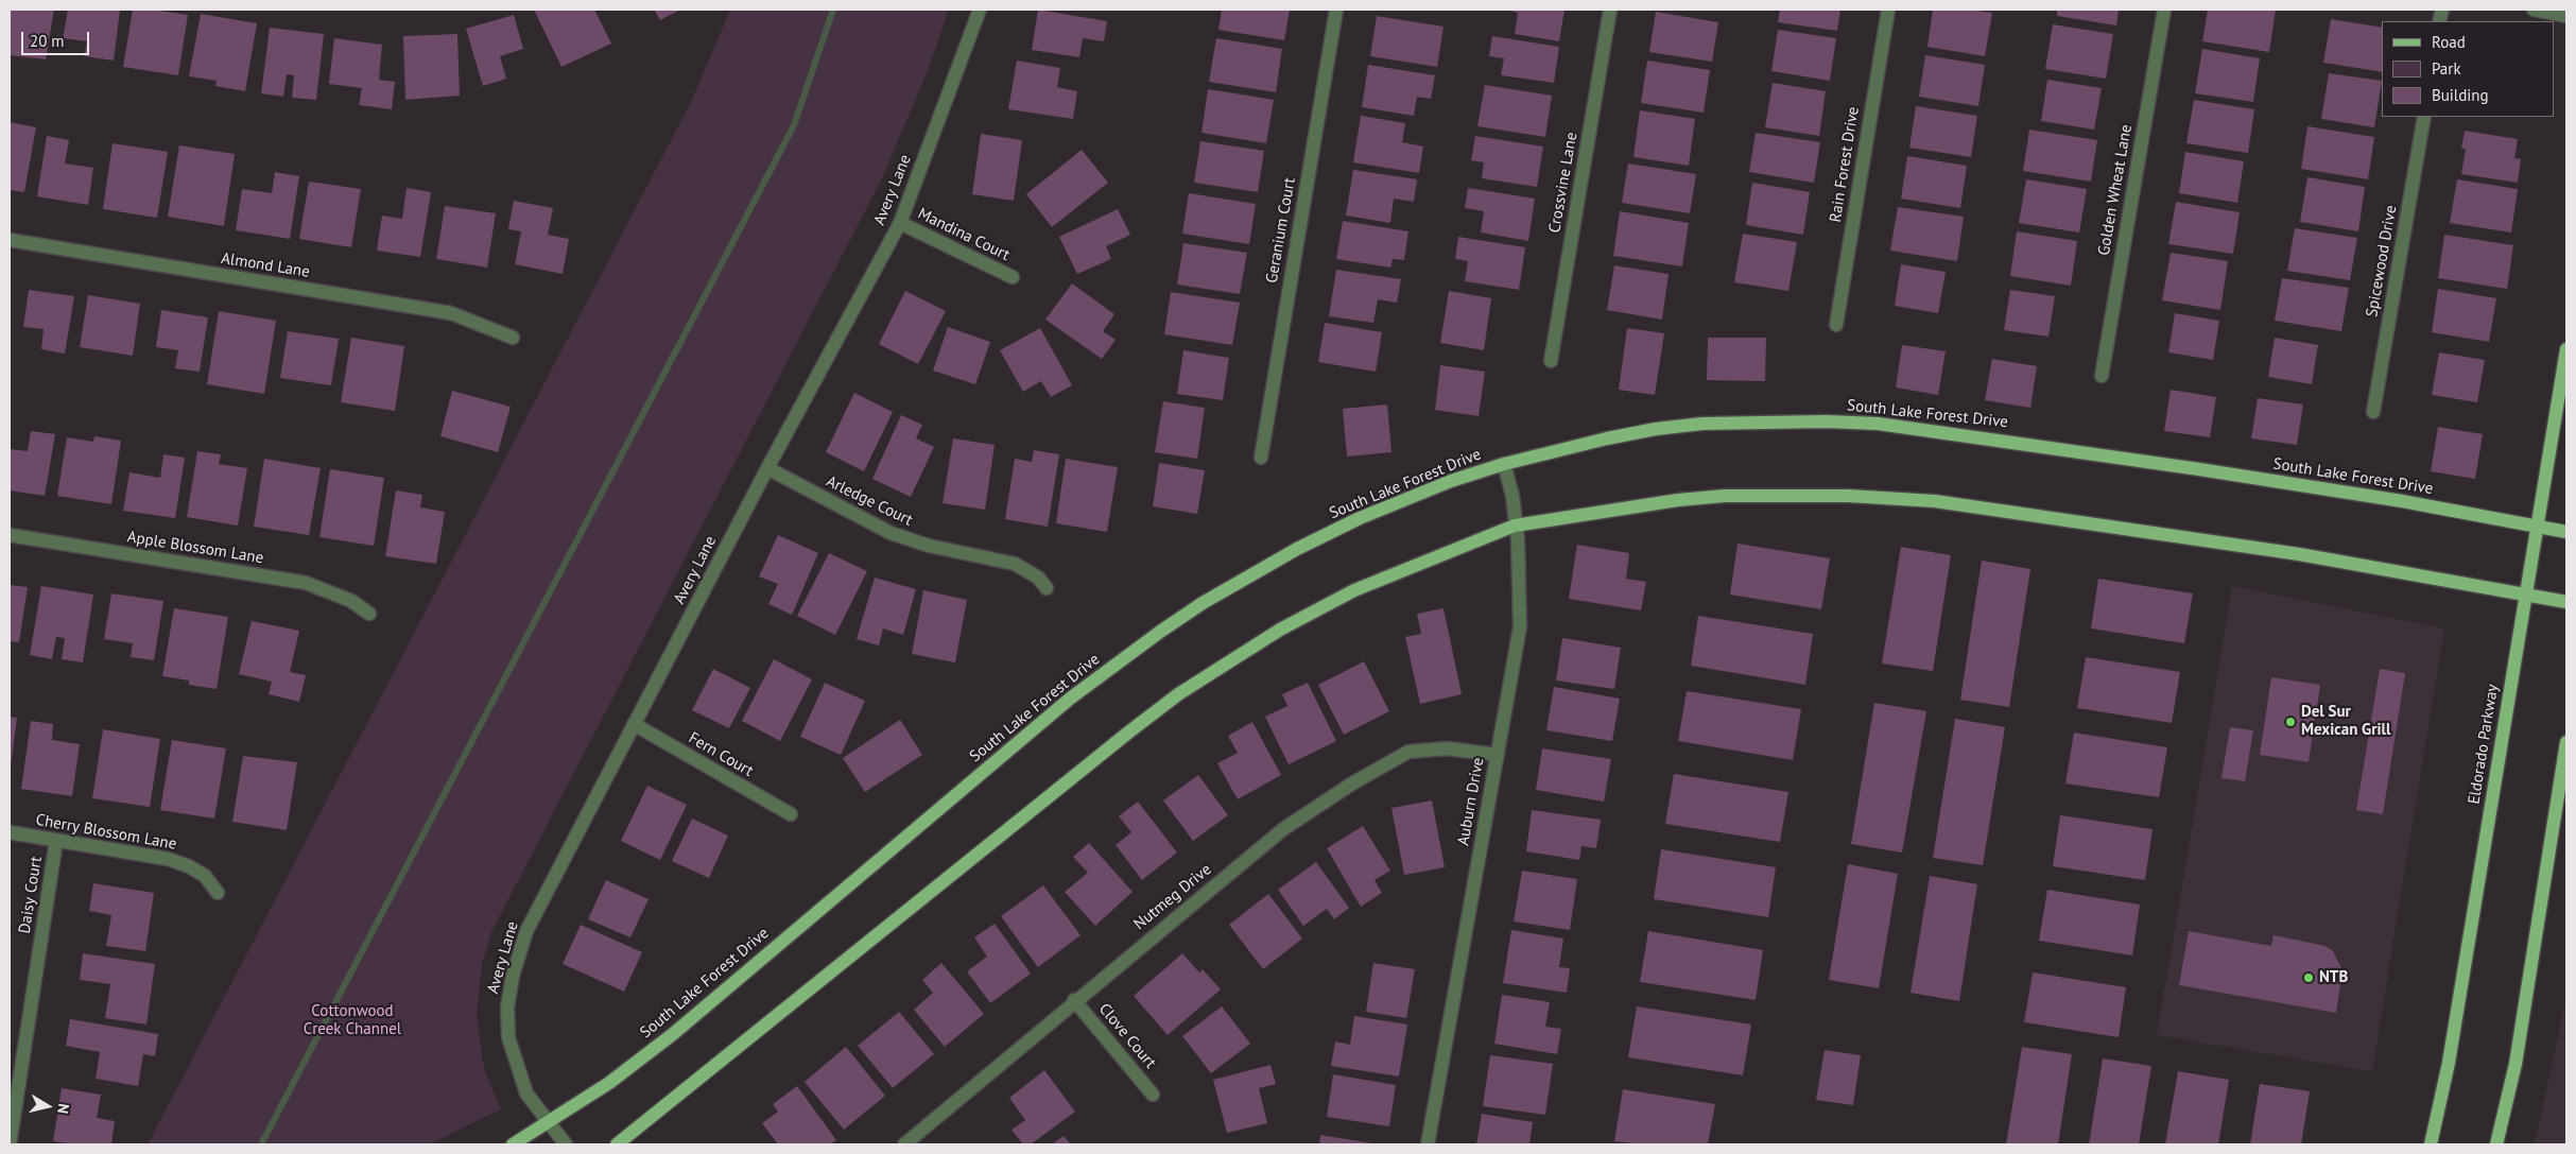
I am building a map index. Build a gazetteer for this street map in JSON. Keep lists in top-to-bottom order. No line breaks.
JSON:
{"streets":{"main road":["South Lake Forest Drive","Eldorado Parkway"],"street":["Rain Forest Drive","Crossvine Lane","Avery Lane","Golden Wheat Lane","Geranium Court","Mandina Court","Spicewood Drive","Almond Lane","Arledge Court","Apple Blossom Lane","Fern Court","Auburn Drive","Cherry Blossom Lane","Daisy Court","Nutmeg Drive","Clove Court"]},"crossings":[["Avery Lane","Mandina Court"],["Avery Lane","South Lake Forest Drive"],["Avery Lane","Arledge Court"],["Avery Lane","Fern Court"],["South Lake Forest Drive","Eldorado Parkway"],["South Lake Forest Drive","Auburn Drive"],["Auburn Drive","Nutmeg Drive"],["Cherry Blossom Lane","Daisy Court"],["Nutmeg Drive","Clove Court"]],"parks":["Cottonwood Creek Channel"],"places":["Del Sur Mexican Grill","NTB"],"legend":["Road","Park","Building"],"scale_bar":"20 m","north":"right"}
